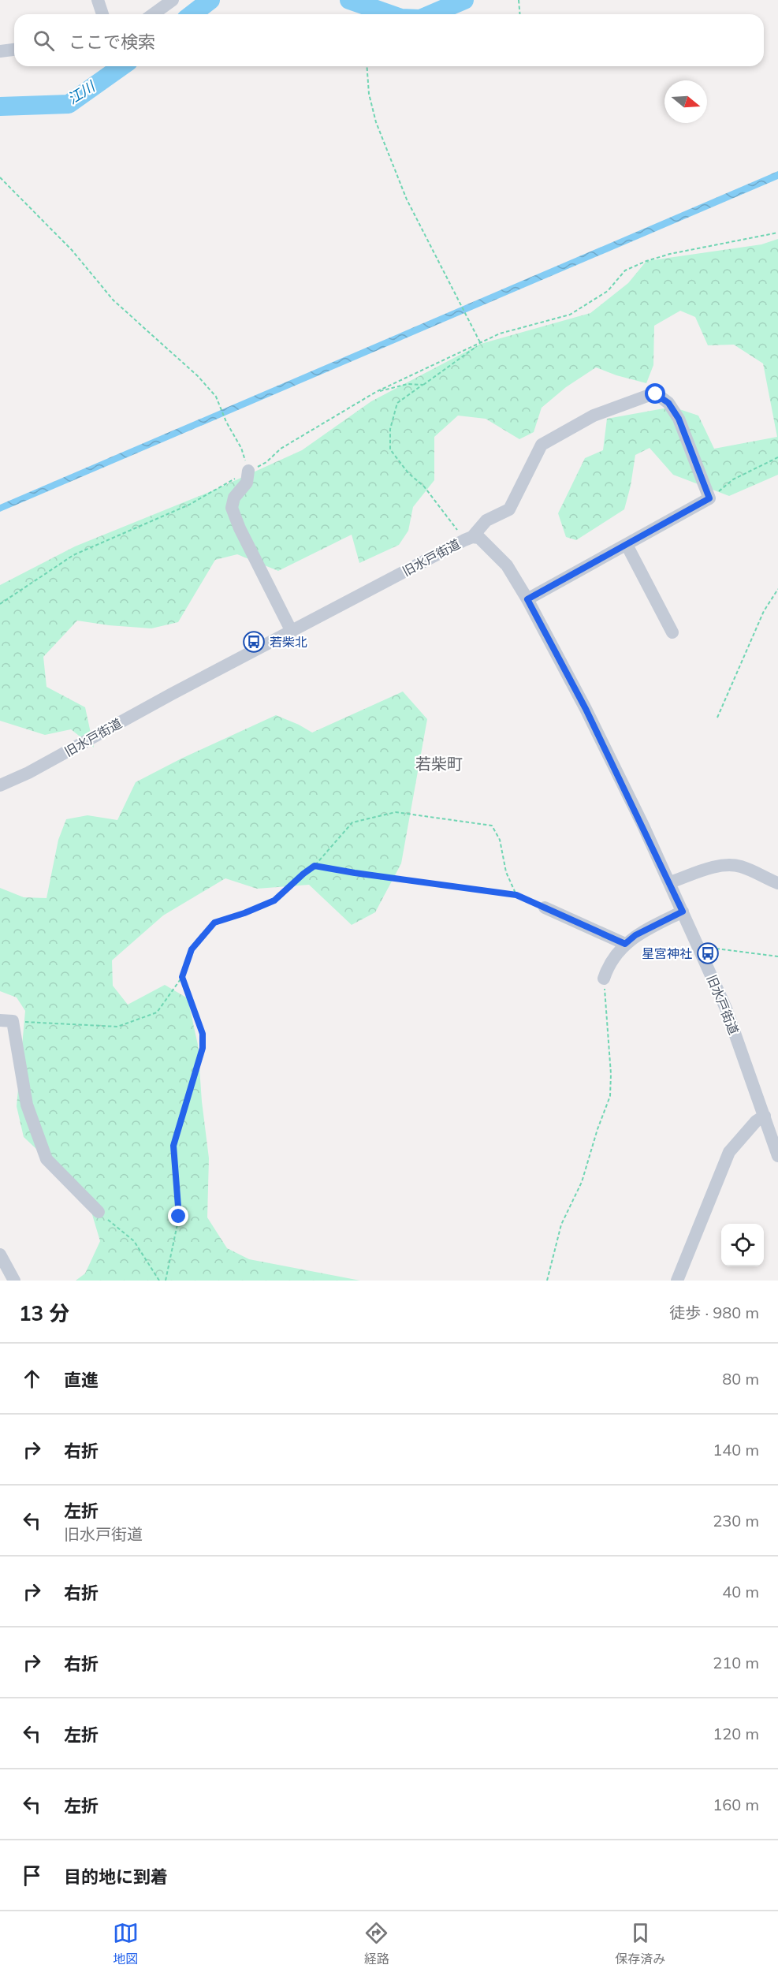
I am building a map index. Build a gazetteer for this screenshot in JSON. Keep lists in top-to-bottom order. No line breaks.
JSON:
{"streets":{"street":["旧水戸街道"]},"districts":["若柴町"],"water":["江川"],"places":{"bus stop":["若柴北","星宮神社"]},"north":"right","page":{"search":"ここで検索","heading":["13 分","徒歩 · 980 m"],"list":[["直進","80 m"],["右折","140 m"],["左折","旧水戸街道","230 m"],["右折","40 m"],["右折","210 m"],["左折","120 m"],["左折","160 m"],"目的地に到着"],"nav":["地図","経路","保存済み"]}}
